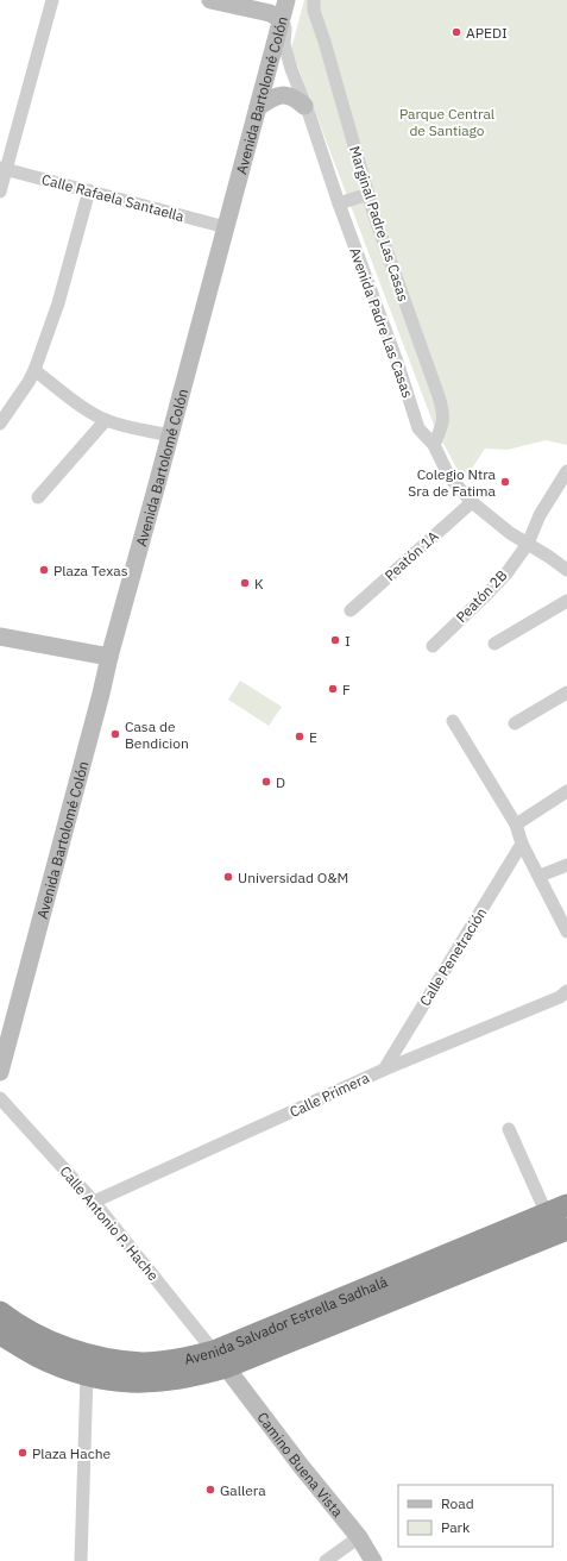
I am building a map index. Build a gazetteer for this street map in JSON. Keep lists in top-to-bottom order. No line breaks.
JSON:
{"streets":{"highway":["Avenida Salvador Estrella Sadhalá"],"main road":["Avenida Bartolomé Colón","Camino Buena Vista"],"street":["Calle Rafaela Santaella","Marginal Padre Las Casas","Avenida Padre Las Casas","Peatón 1A","Peatón 2B","Calle Penetración","Calle Primera","Calle Antonio P. Hache"]},"crossings":[["Avenida Bartolomé Colón","Calle Rafaela Santaella"],["Avenida Bartolomé Colón","Avenida Padre Las Casas"],["Marginal Padre Las Casas","Avenida Padre Las Casas"],["Avenida Padre Las Casas","Peatón 1A"],["Avenida Padre Las Casas","Peatón 2B"],["Calle Penetración","Calle Primera"],["Calle Primera","Calle Antonio P. Hache"],["Calle Antonio P. Hache","Avenida Salvador Estrella Sadhalá"],["Calle Antonio P. Hache","Camino Buena Vista"],["Avenida Salvador Estrella Sadhalá","Camino Buena Vista"]],"parks":["Parque Central de Santiago"],"places":["APEDI","Colegio Ntra Sra de Fatima","Plaza Texas","K","I","F","Casa de Bendicion","E","D","Universidad O&M","Plaza Hache","Gallera"],"legend":["Road","Park"]}
